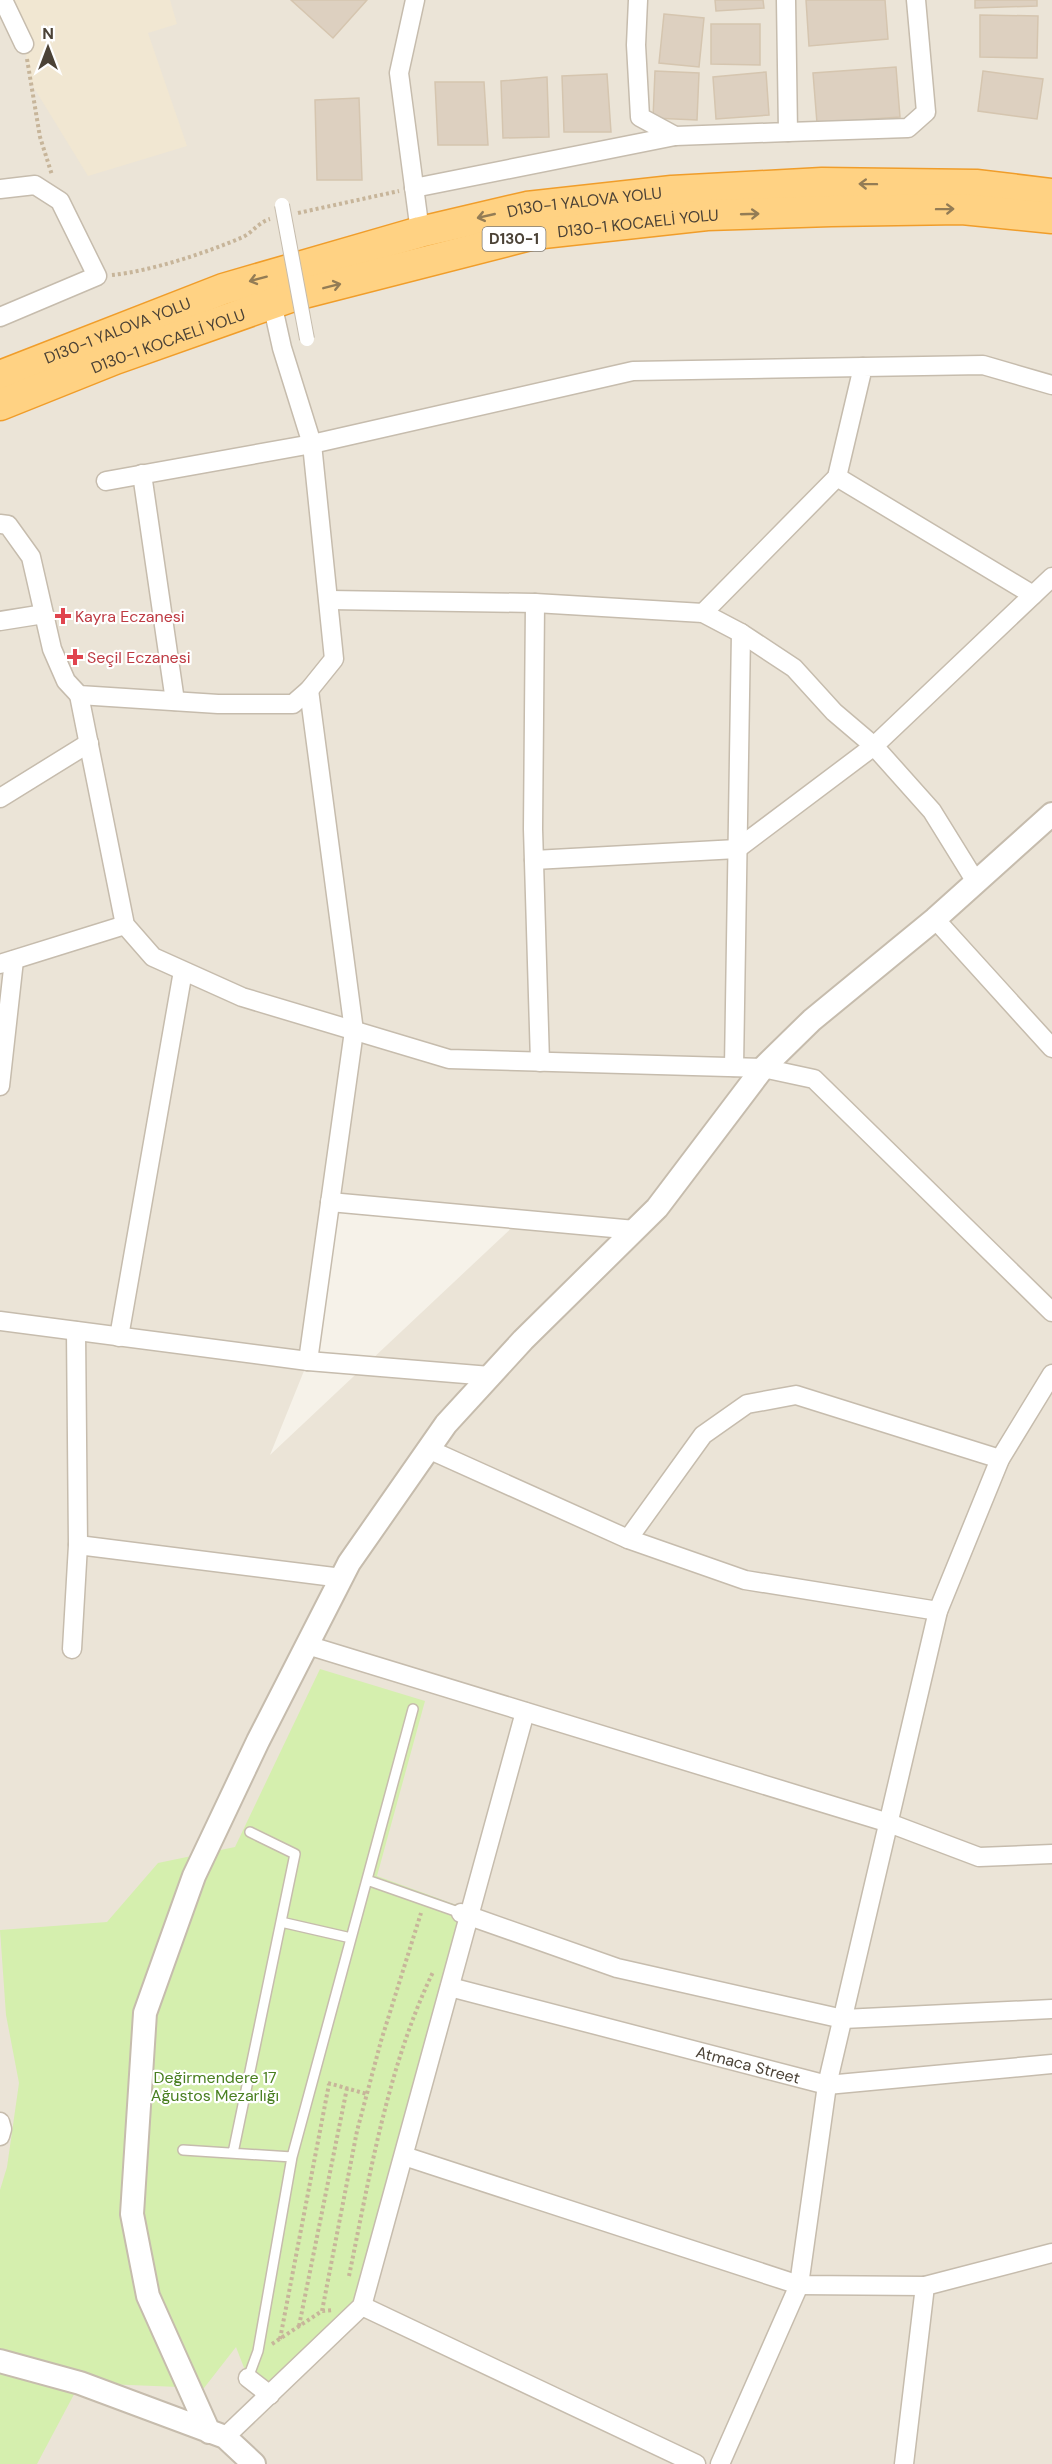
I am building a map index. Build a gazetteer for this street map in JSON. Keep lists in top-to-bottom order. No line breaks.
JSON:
{"streets":{"highway":["D130-1 YALOVA YOLU","D130-1 KOCAELİ YOLU","D130-1"],"street":["Atmaca Street"]},"crossings":[["D130-1 YALOVA YOLU","D130-1 KOCAELİ YOLU"]],"one_way":["D130-1 YALOVA YOLU","D130-1 KOCAELİ YOLU"],"parks":["Değirmendere 17 Ağustos Mezarlığı"],"places":{"health":["Kayra Eczanesi","Seçil Eczanesi"]},"north":"top"}
